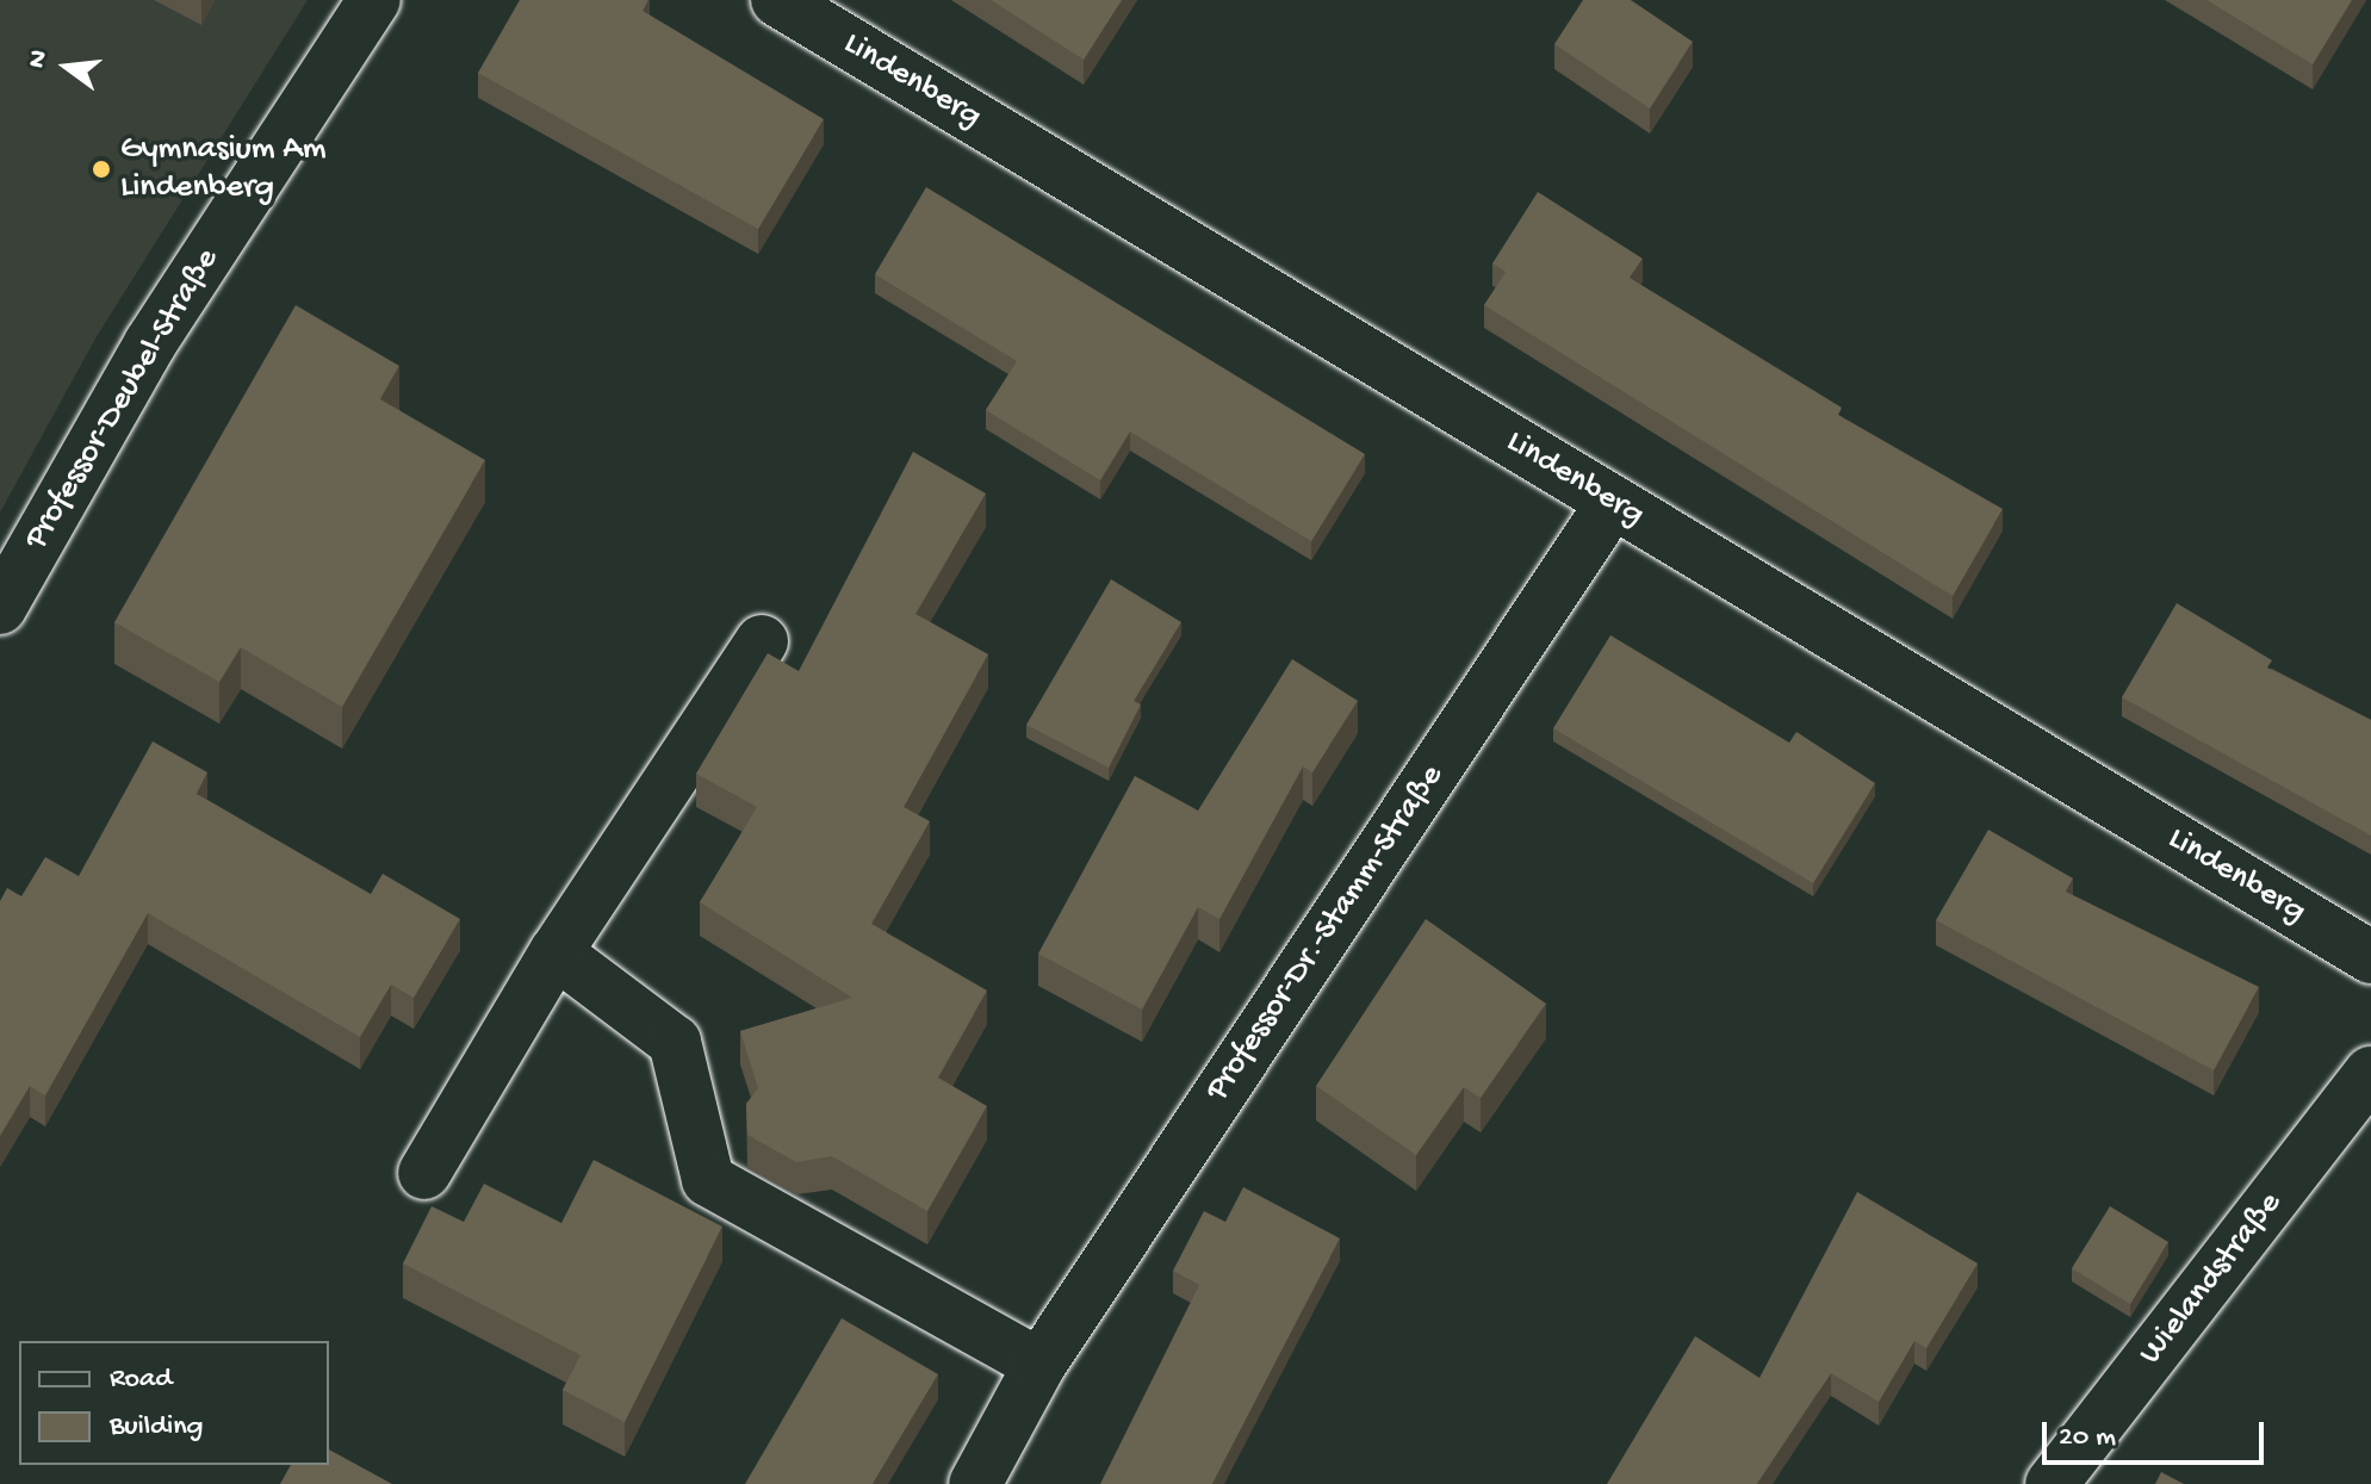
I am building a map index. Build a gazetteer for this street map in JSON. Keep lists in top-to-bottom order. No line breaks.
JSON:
{"streets":{"street":["Lindenberg","Professor-Deubel-Straße","Professor-Dr.-Stamm-Straße","Wielandstraße"]},"crossings":[["Lindenberg","Professor-Dr.-Stamm-Straße"]],"places":["Gymnasium Am Lindenberg"],"legend":["Road","Building"],"scale_bar":"20 m","north":"left"}
